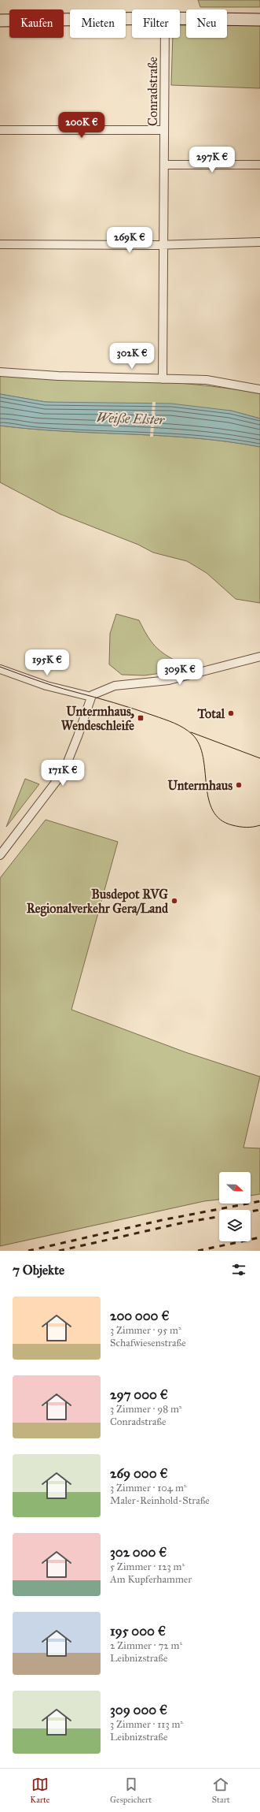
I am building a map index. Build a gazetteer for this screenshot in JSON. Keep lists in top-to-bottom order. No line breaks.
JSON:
{"streets":{"street":["Conradstraße"]},"water":["Weiße Elster"],"places":{"other":["Total","Untermhaus","Busdepot RVG Regionalverkehr Gera/Land"],"transit":["Untermhaus, Wendeschleife"]},"north":"right","page":{"chip":["Kaufen","Mieten","Filter","Neu"],"price":["200K €","297K €","269K €","302K €","195K €","309K €","171K €"],"heading":"7 Objekte","list":[{"name":"200 000 €","note":"3 Zimmer · 95 m² · Schafwiesenstraße"},{"name":"297 000 €","note":"3 Zimmer · 98 m² · Conradstraße"},{"name":"269 000 €","note":"3 Zimmer · 104 m² · Maler-Reinhold-Straße"},{"name":"302 000 €","note":"5 Zimmer · 123 m² · Am Kupferhammer"},{"name":"195 000 €","note":"2 Zimmer · 72 m² · Leibnizstraße"},{"name":"309 000 €","note":"3 Zimmer · 113 m² · Leibnizstraße"}],"tabs":["Karte","Gespeichert","Start"]}}
